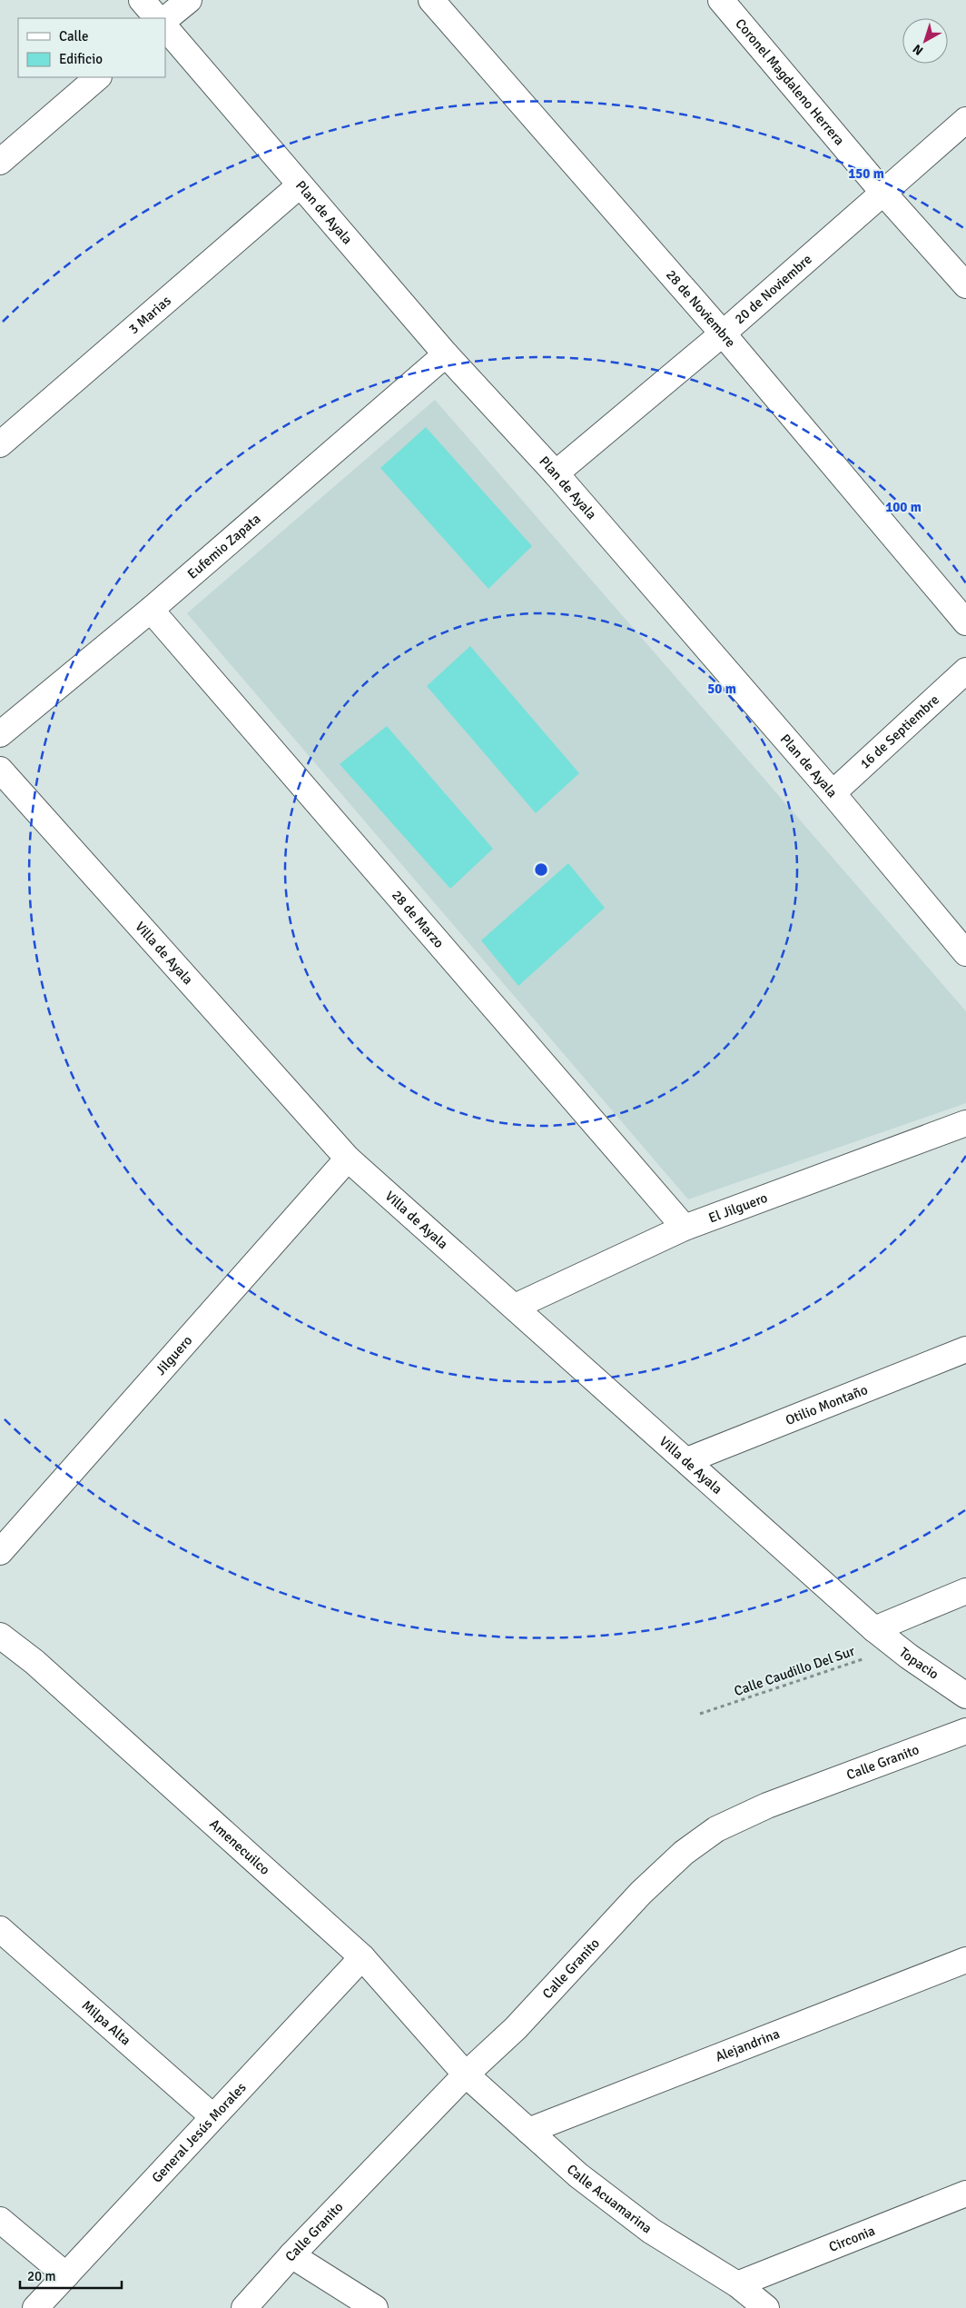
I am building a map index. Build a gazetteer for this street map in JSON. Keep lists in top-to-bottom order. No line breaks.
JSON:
{"streets":{"street":["Coronel Magdaleno Herrera","Plan de Ayala","20 de Noviembre","28 de Noviembre","3 Marias","Eufemio Zapata","16 de Septiembre","28 de Marzo","Villa de Ayala","El Jilguero","Jilguero","Otilio Montaño","Topacio","Calle Granito","Amenecuilco","Milpa Alta","Alejandrina","General Jesús Morales","Calle Acuamarina","Circonia"],"path":["Calle Caudillo Del Sur"]},"crossings":[["Coronel Magdaleno Herrera","20 de Noviembre"],["Plan de Ayala","20 de Noviembre"],["Plan de Ayala","3 Marias"],["Plan de Ayala","Eufemio Zapata"],["Plan de Ayala","16 de Septiembre"],["20 de Noviembre","28 de Noviembre"],["Eufemio Zapata","28 de Marzo"],["28 de Marzo","El Jilguero"],["Villa de Ayala","El Jilguero"],["Villa de Ayala","Jilguero"],["Villa de Ayala","Otilio Montaño"],["Villa de Ayala","Topacio"],["Topacio","Calle Caudillo Del Sur"],["Calle Granito","Amenecuilco"],["Calle Granito","Calle Acuamarina"],["Amenecuilco","General Jesús Morales"],["Amenecuilco","Calle Acuamarina"],["Milpa Alta","General Jesús Morales"],["Alejandrina","Calle Acuamarina"],["Calle Acuamarina","Circonia"]],"legend":["Calle","Edificio"],"scale_bar":"20 m","north":"bottom left","rings":["150 m","100 m","50 m"]}
